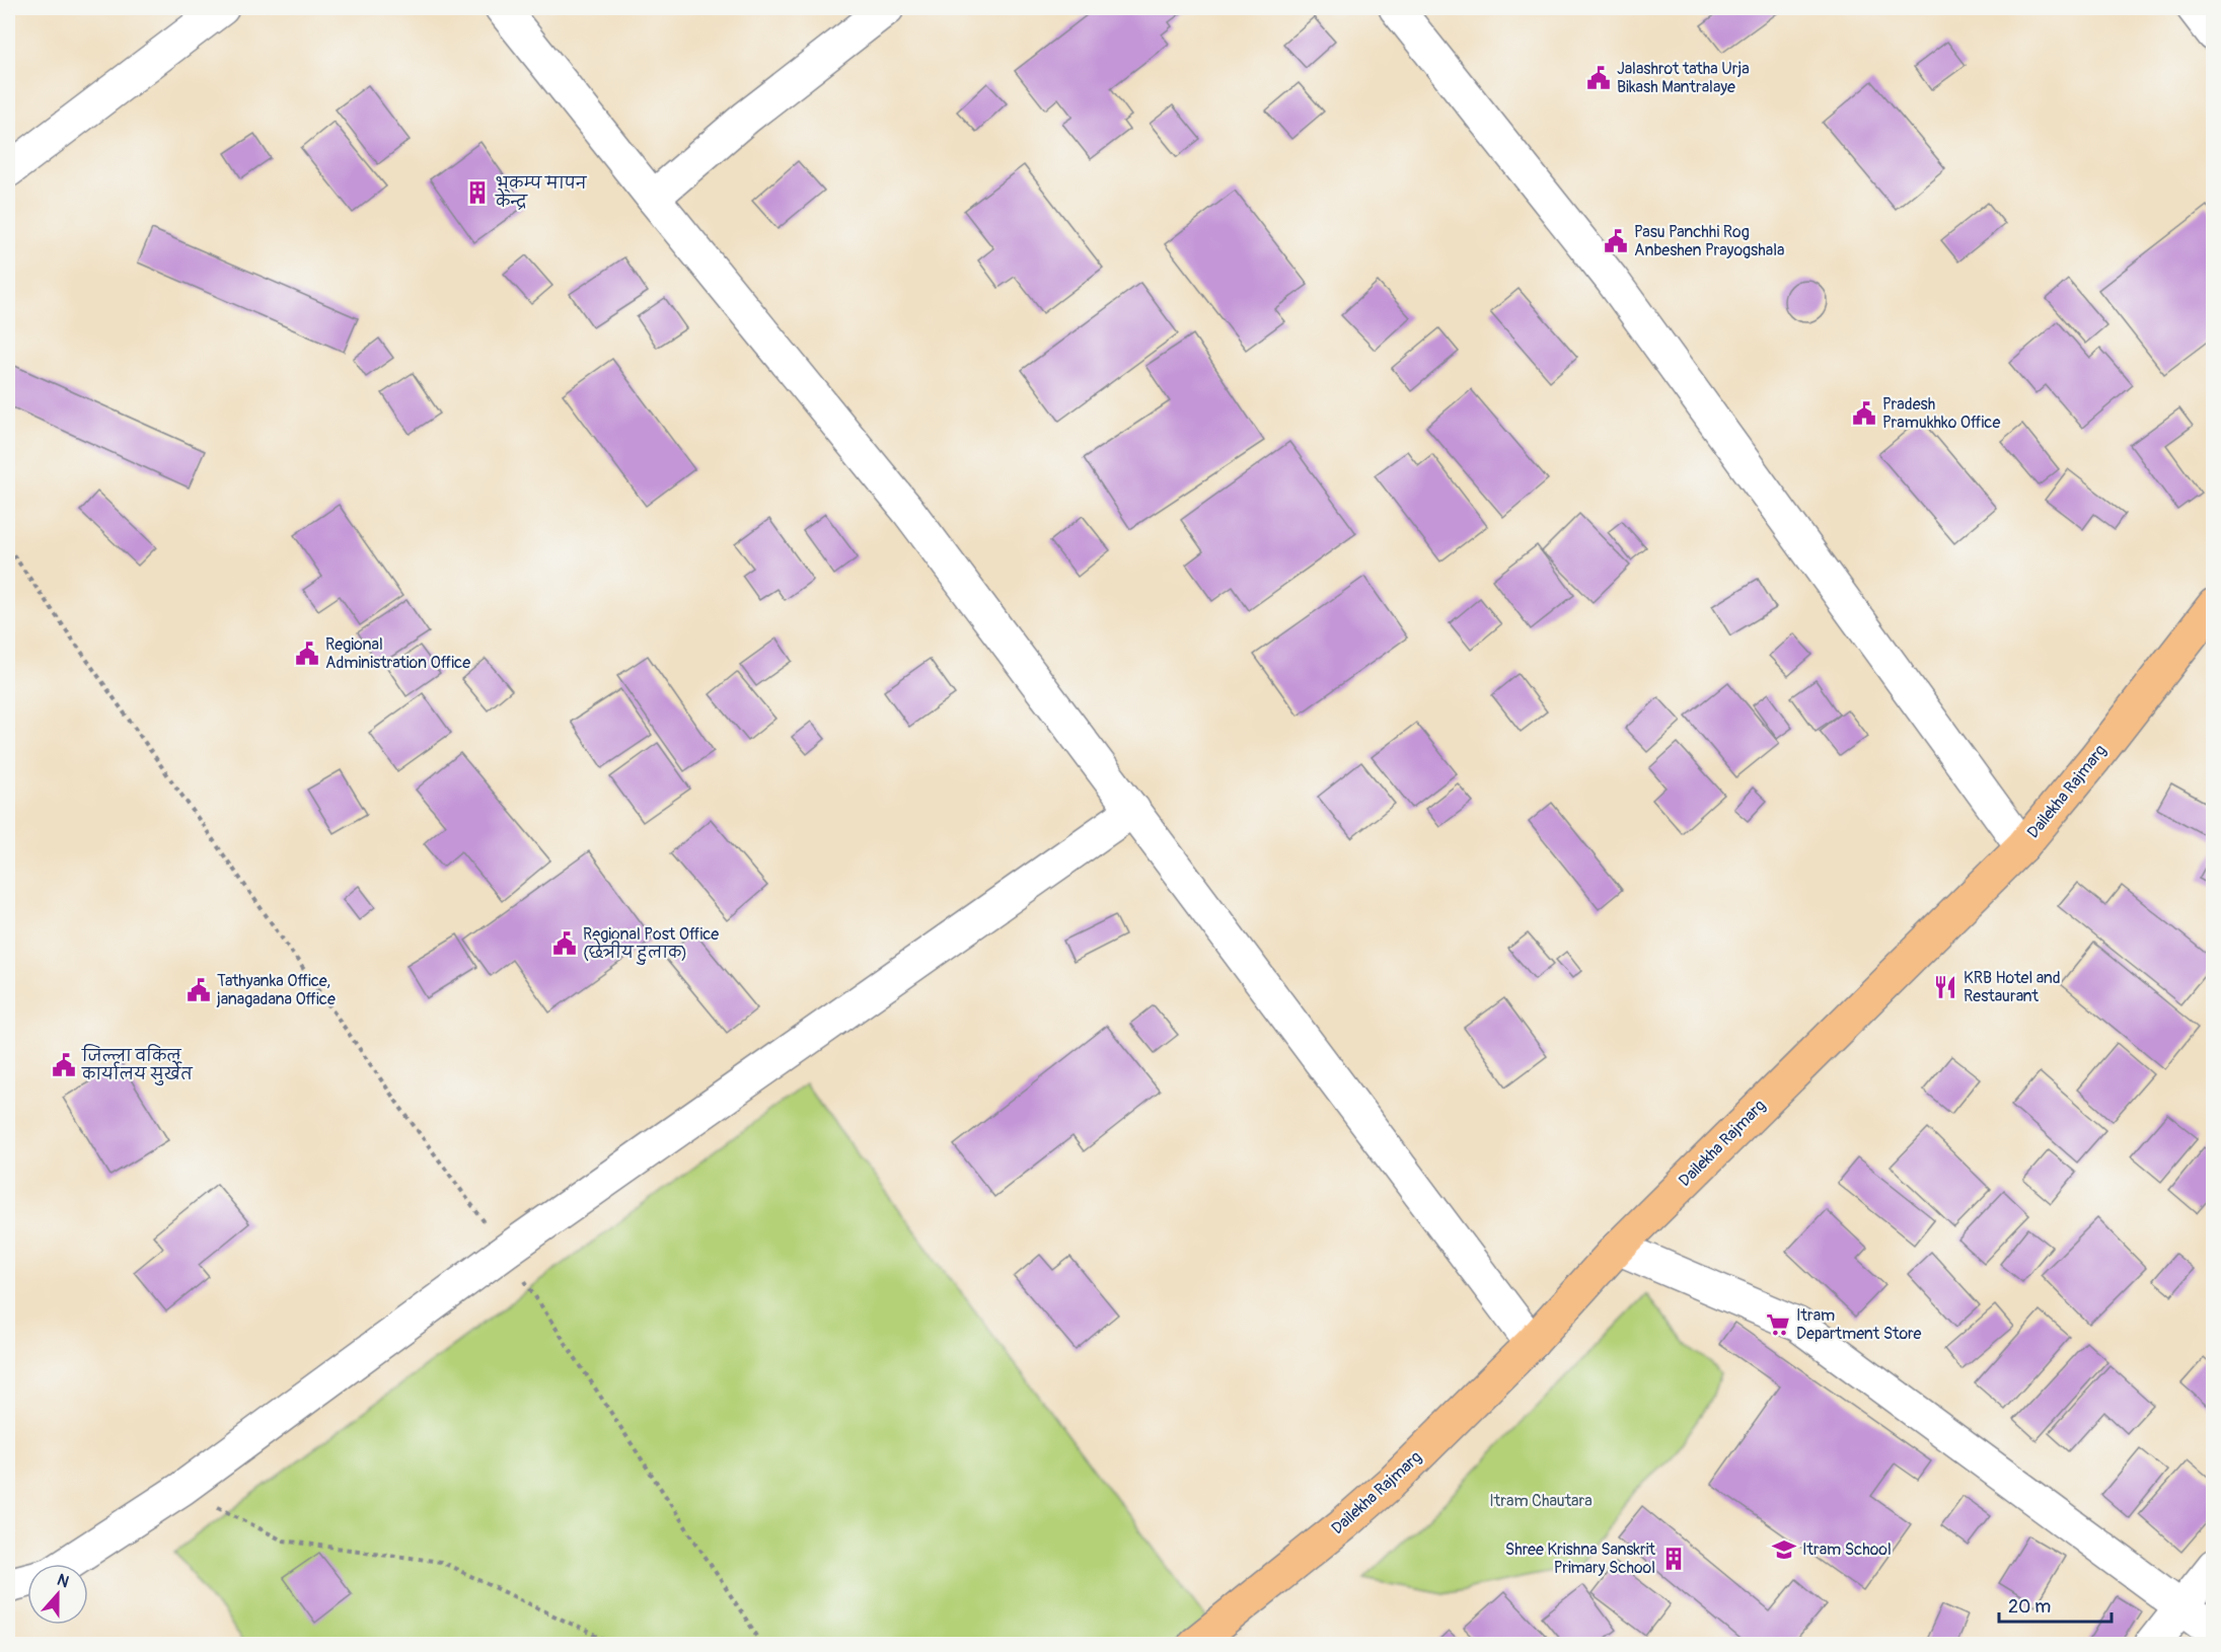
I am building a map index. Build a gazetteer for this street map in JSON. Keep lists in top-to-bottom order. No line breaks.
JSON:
{"streets":{"main road":["Dailekha Rajmarg"]},"parks":["Itram Chautara"],"places":{"public building":["Jalashrot tatha Urja Bikash Mantralaye","Pasu Panchhi Rog Anbeshen Prayogshala","Pradesh Pramukhko Office","Regional Administration Office","Regional Post Office (छेत्रीय हुलाक)","Tathyanka Office, janagadana Office","जिल्ला वकिल कार्यालय सुर्खेत"],"building":["भूकम्प मापन केन्द्र","Shree Krishna Sanskrit Primary School"],"restaurant":["KRB Hotel and Restaurant"],"supermarket":["Itram Department Store"],"school or university":["Itram School"]},"scale_bar":"20 m","north":"top"}
